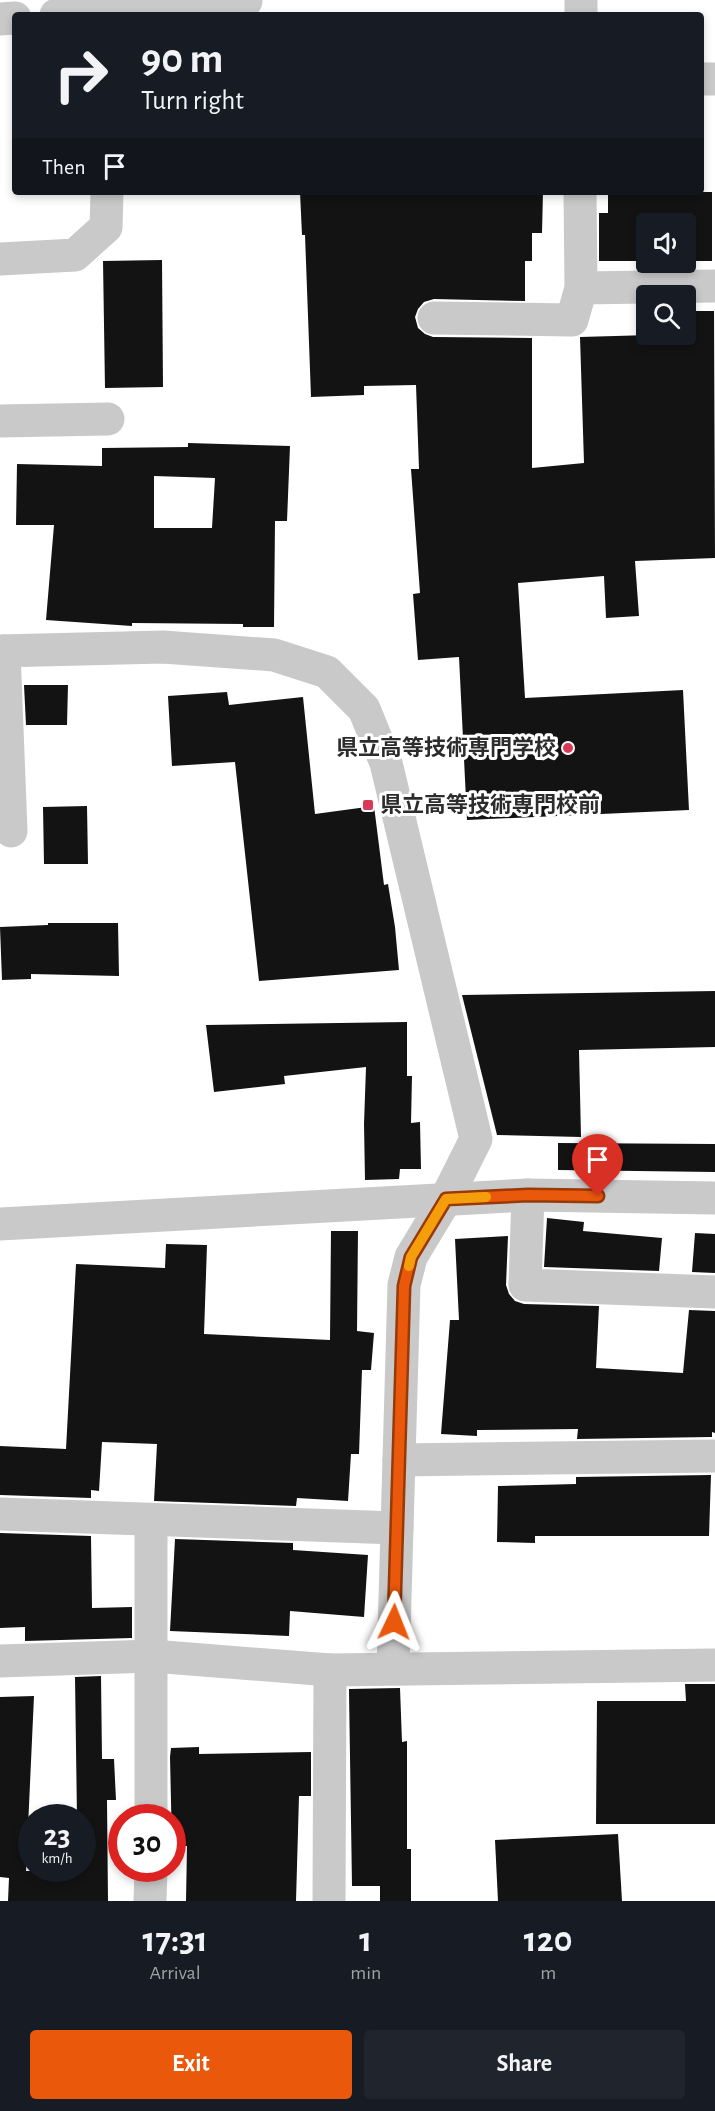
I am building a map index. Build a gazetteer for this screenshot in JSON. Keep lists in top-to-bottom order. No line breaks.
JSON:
{"places":{"other":["県立高等技術専門学校"],"transit":["県立高等技術専門校前"]},"page":{"turn":["90 m","Turn right"],"then":"Then","speed":"23 km/h","limit":"30","eta":["17:31","Arrival","1","min","120","m"],"buttons":["Exit","Share"]}}
